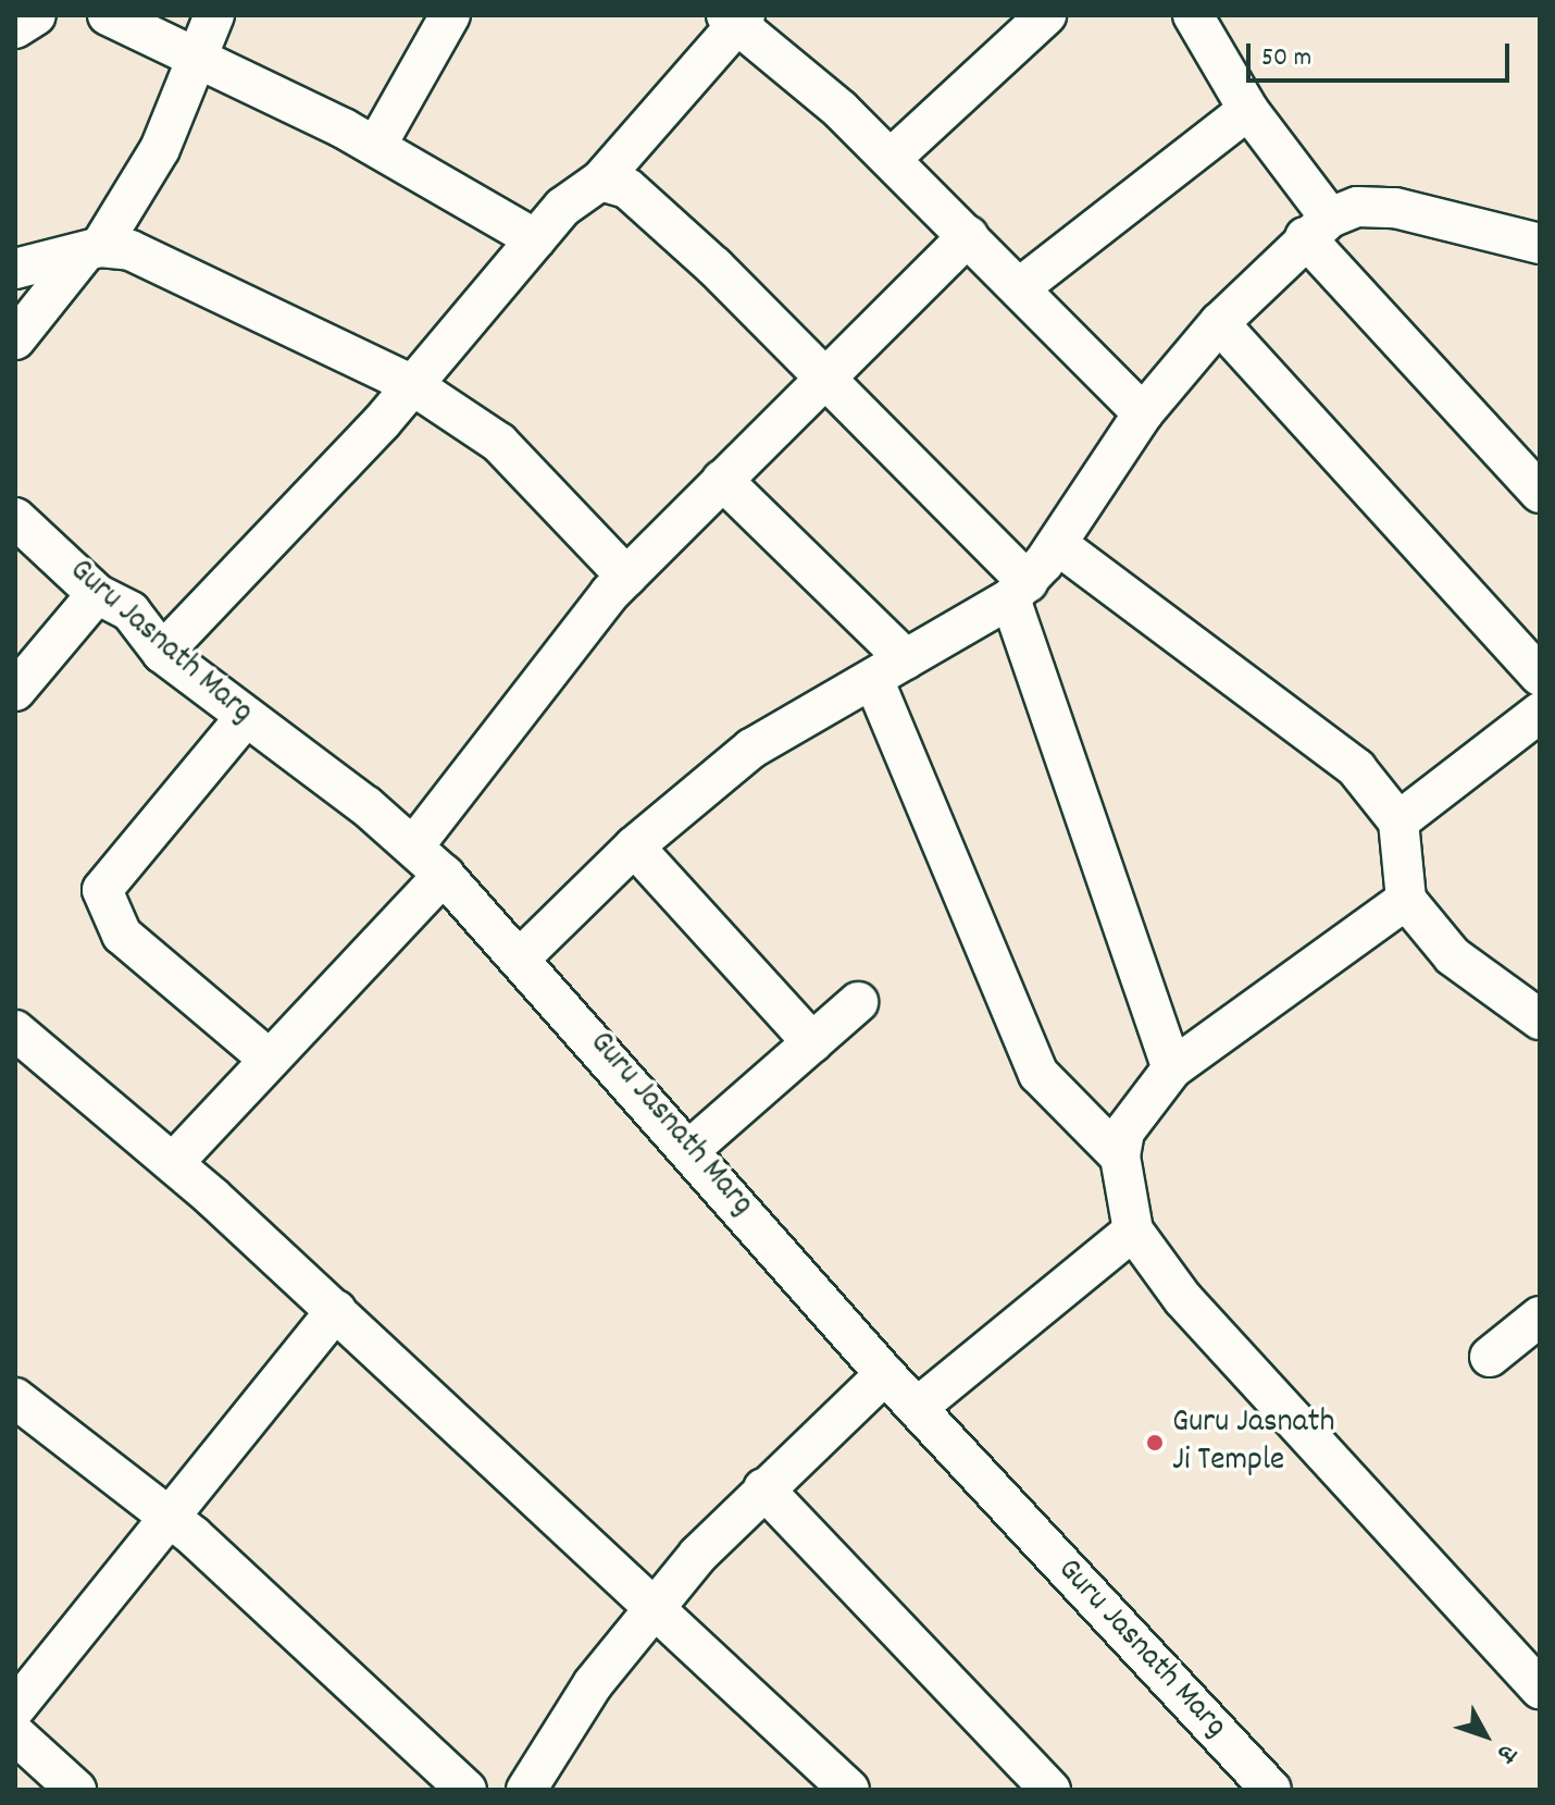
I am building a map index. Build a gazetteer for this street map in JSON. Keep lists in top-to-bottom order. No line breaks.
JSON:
{"streets":{"street":["Guru Jasnath Marg"]},"places":["Guru Jasnath Ji Temple"],"scale_bar":"50 m","north":"bottom right"}
